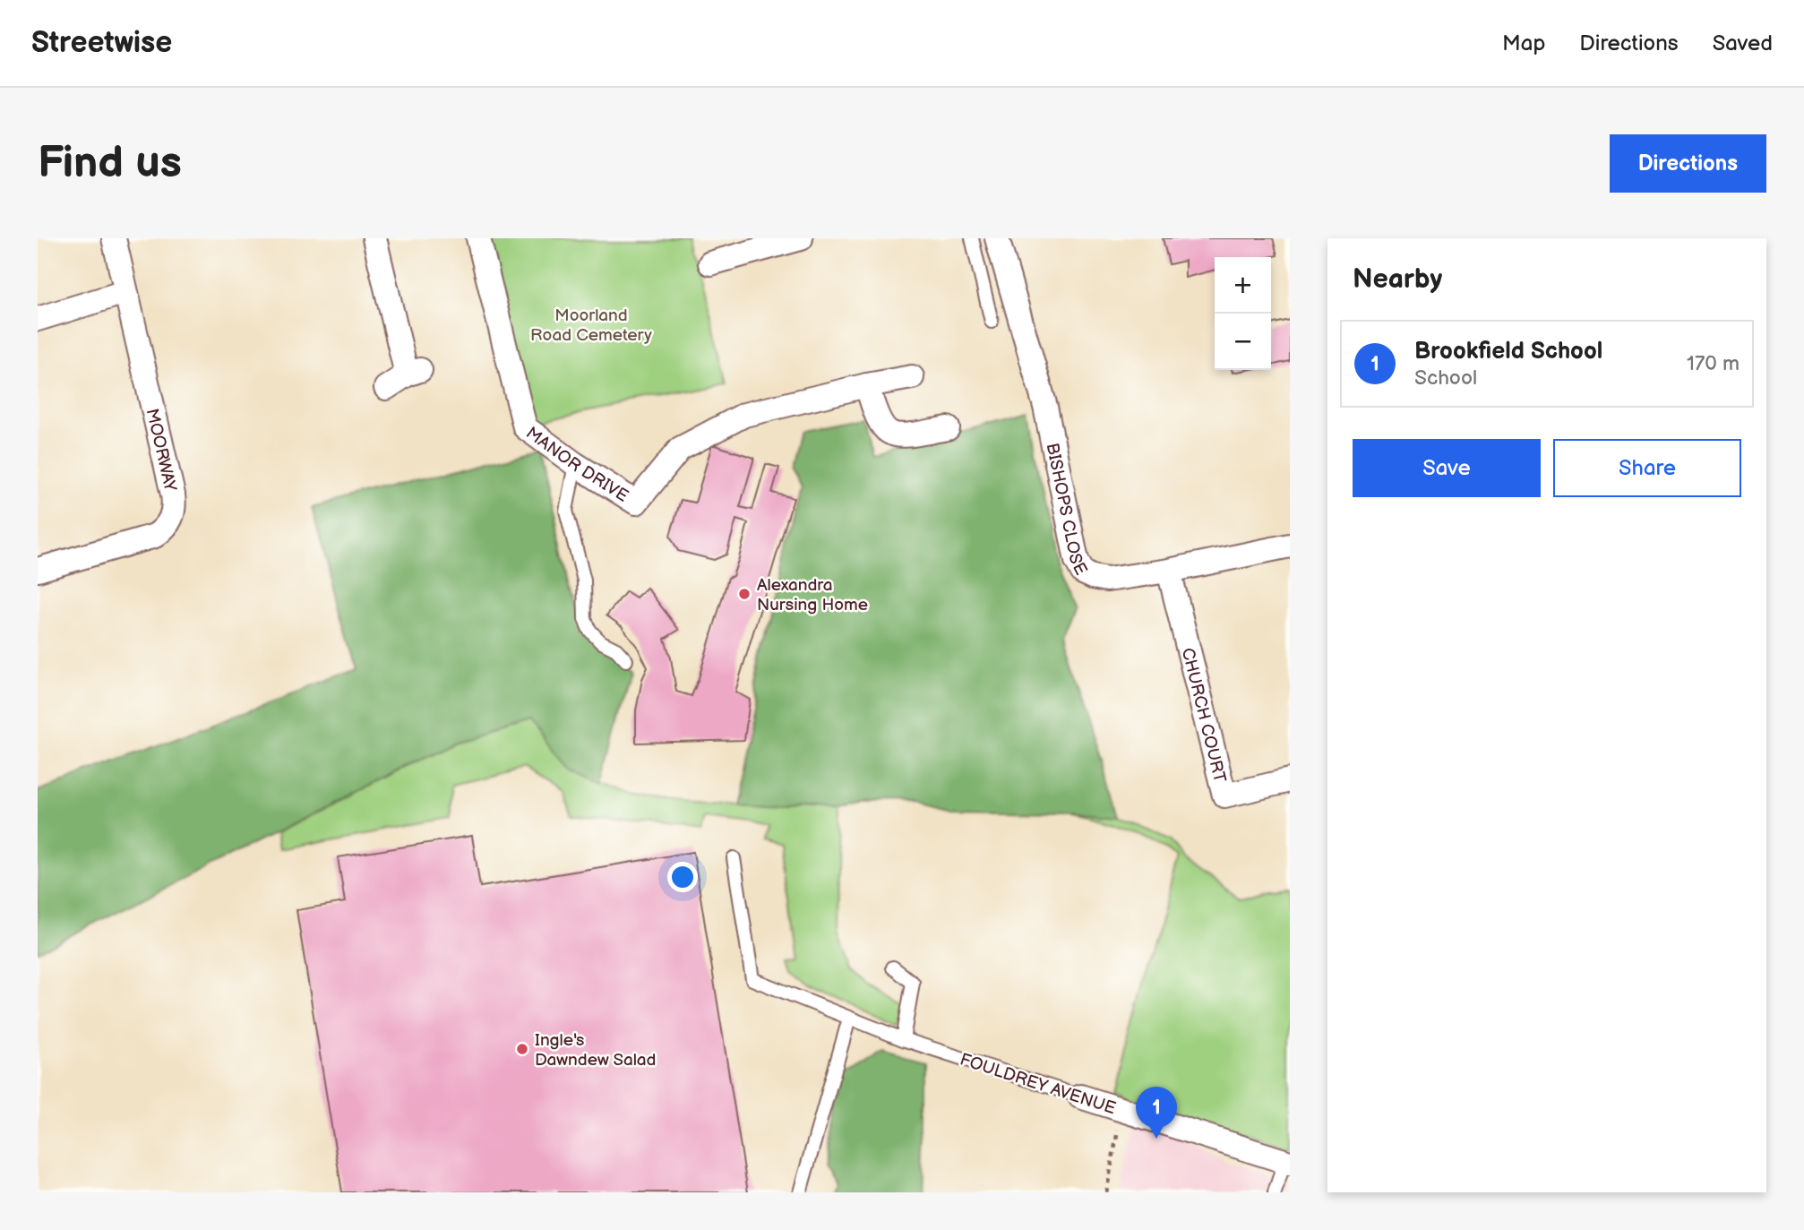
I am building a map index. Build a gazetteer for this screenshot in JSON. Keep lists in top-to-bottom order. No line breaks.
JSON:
{"streets":{"street":["MOORWAY","MANOR DRIVE","BISHOPS CLOSE","CHURCH COURT","FOULDREY AVENUE"]},"crossings":[["BISHOPS CLOSE","CHURCH COURT"]],"parks":["Moorland Road Cemetery"],"places":["Alexandra Nursing Home","Ingle's Dawndew Salad"],"page":{"header":"Streetwise","nav":["Map","Directions","Saved"],"buttons":["Directions",["Save","Share"]],"title":"Find us","heading":"Nearby","map_buttons":["+","−"],"list":[{"mark":"1","name":"Brookfield School","note":"School","value":"170 m"}],"pins":"1"}}
